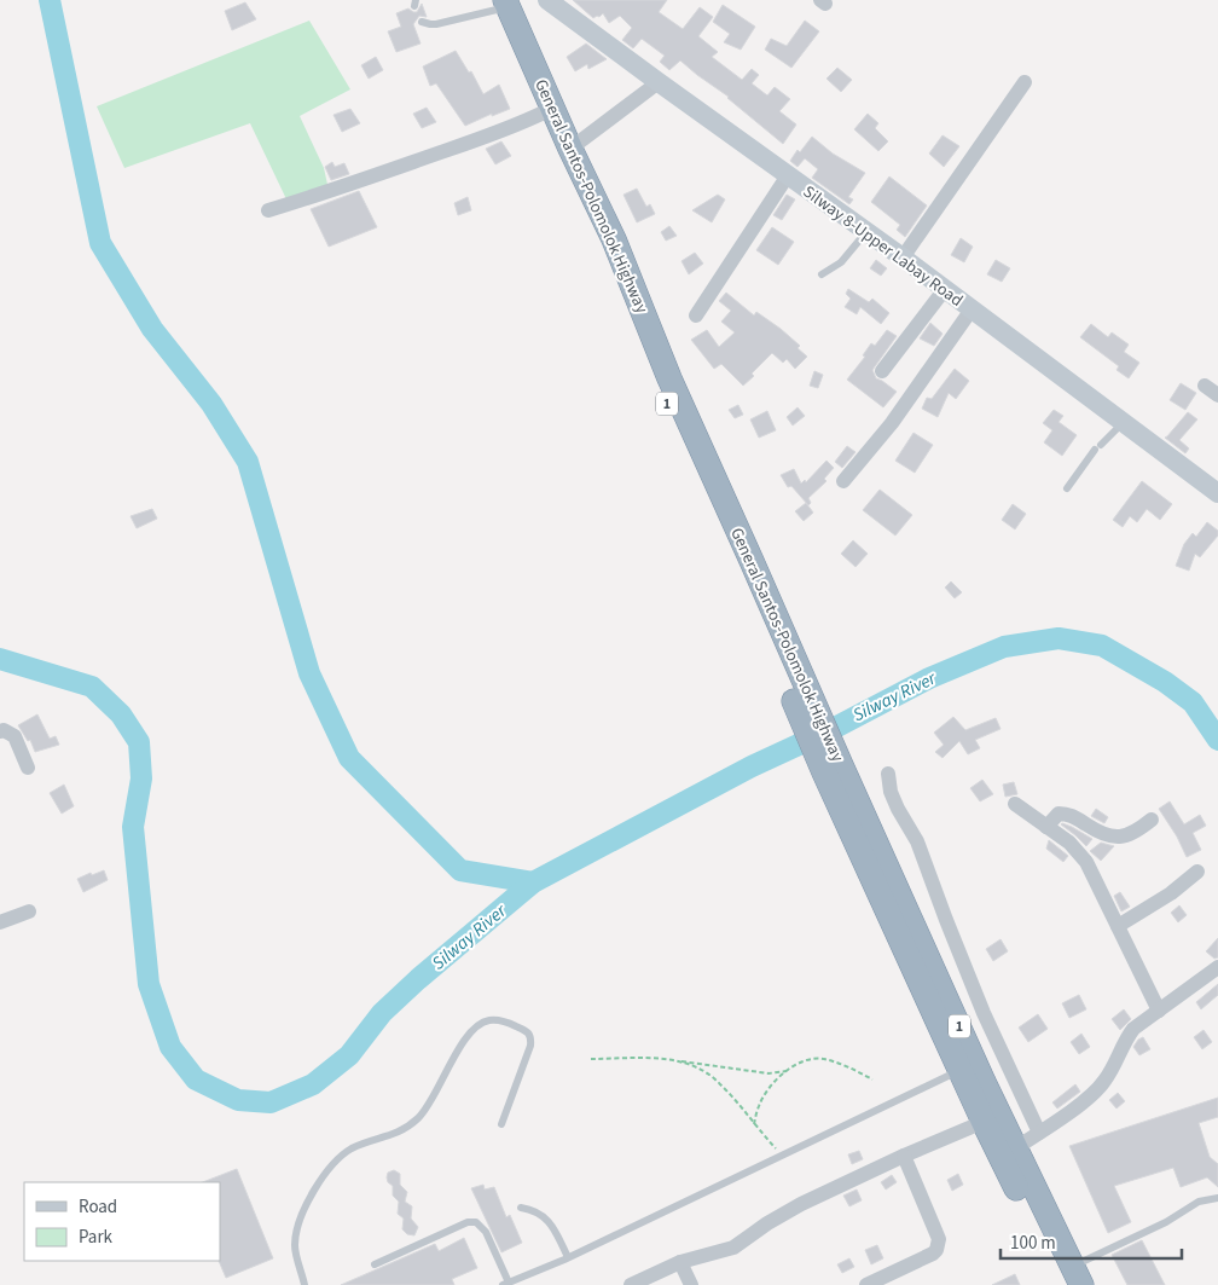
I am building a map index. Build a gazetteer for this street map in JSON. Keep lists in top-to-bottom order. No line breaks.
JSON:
{"streets":{"highway":["General Santos-Polomolok Highway","1"],"main road":["Silway 8-Upper Labay Road"]},"crossings":[["General Santos-Polomolok Highway","1"]],"water":["Silway River"],"legend":["Road","Park"],"scale_bar":"100 m"}
